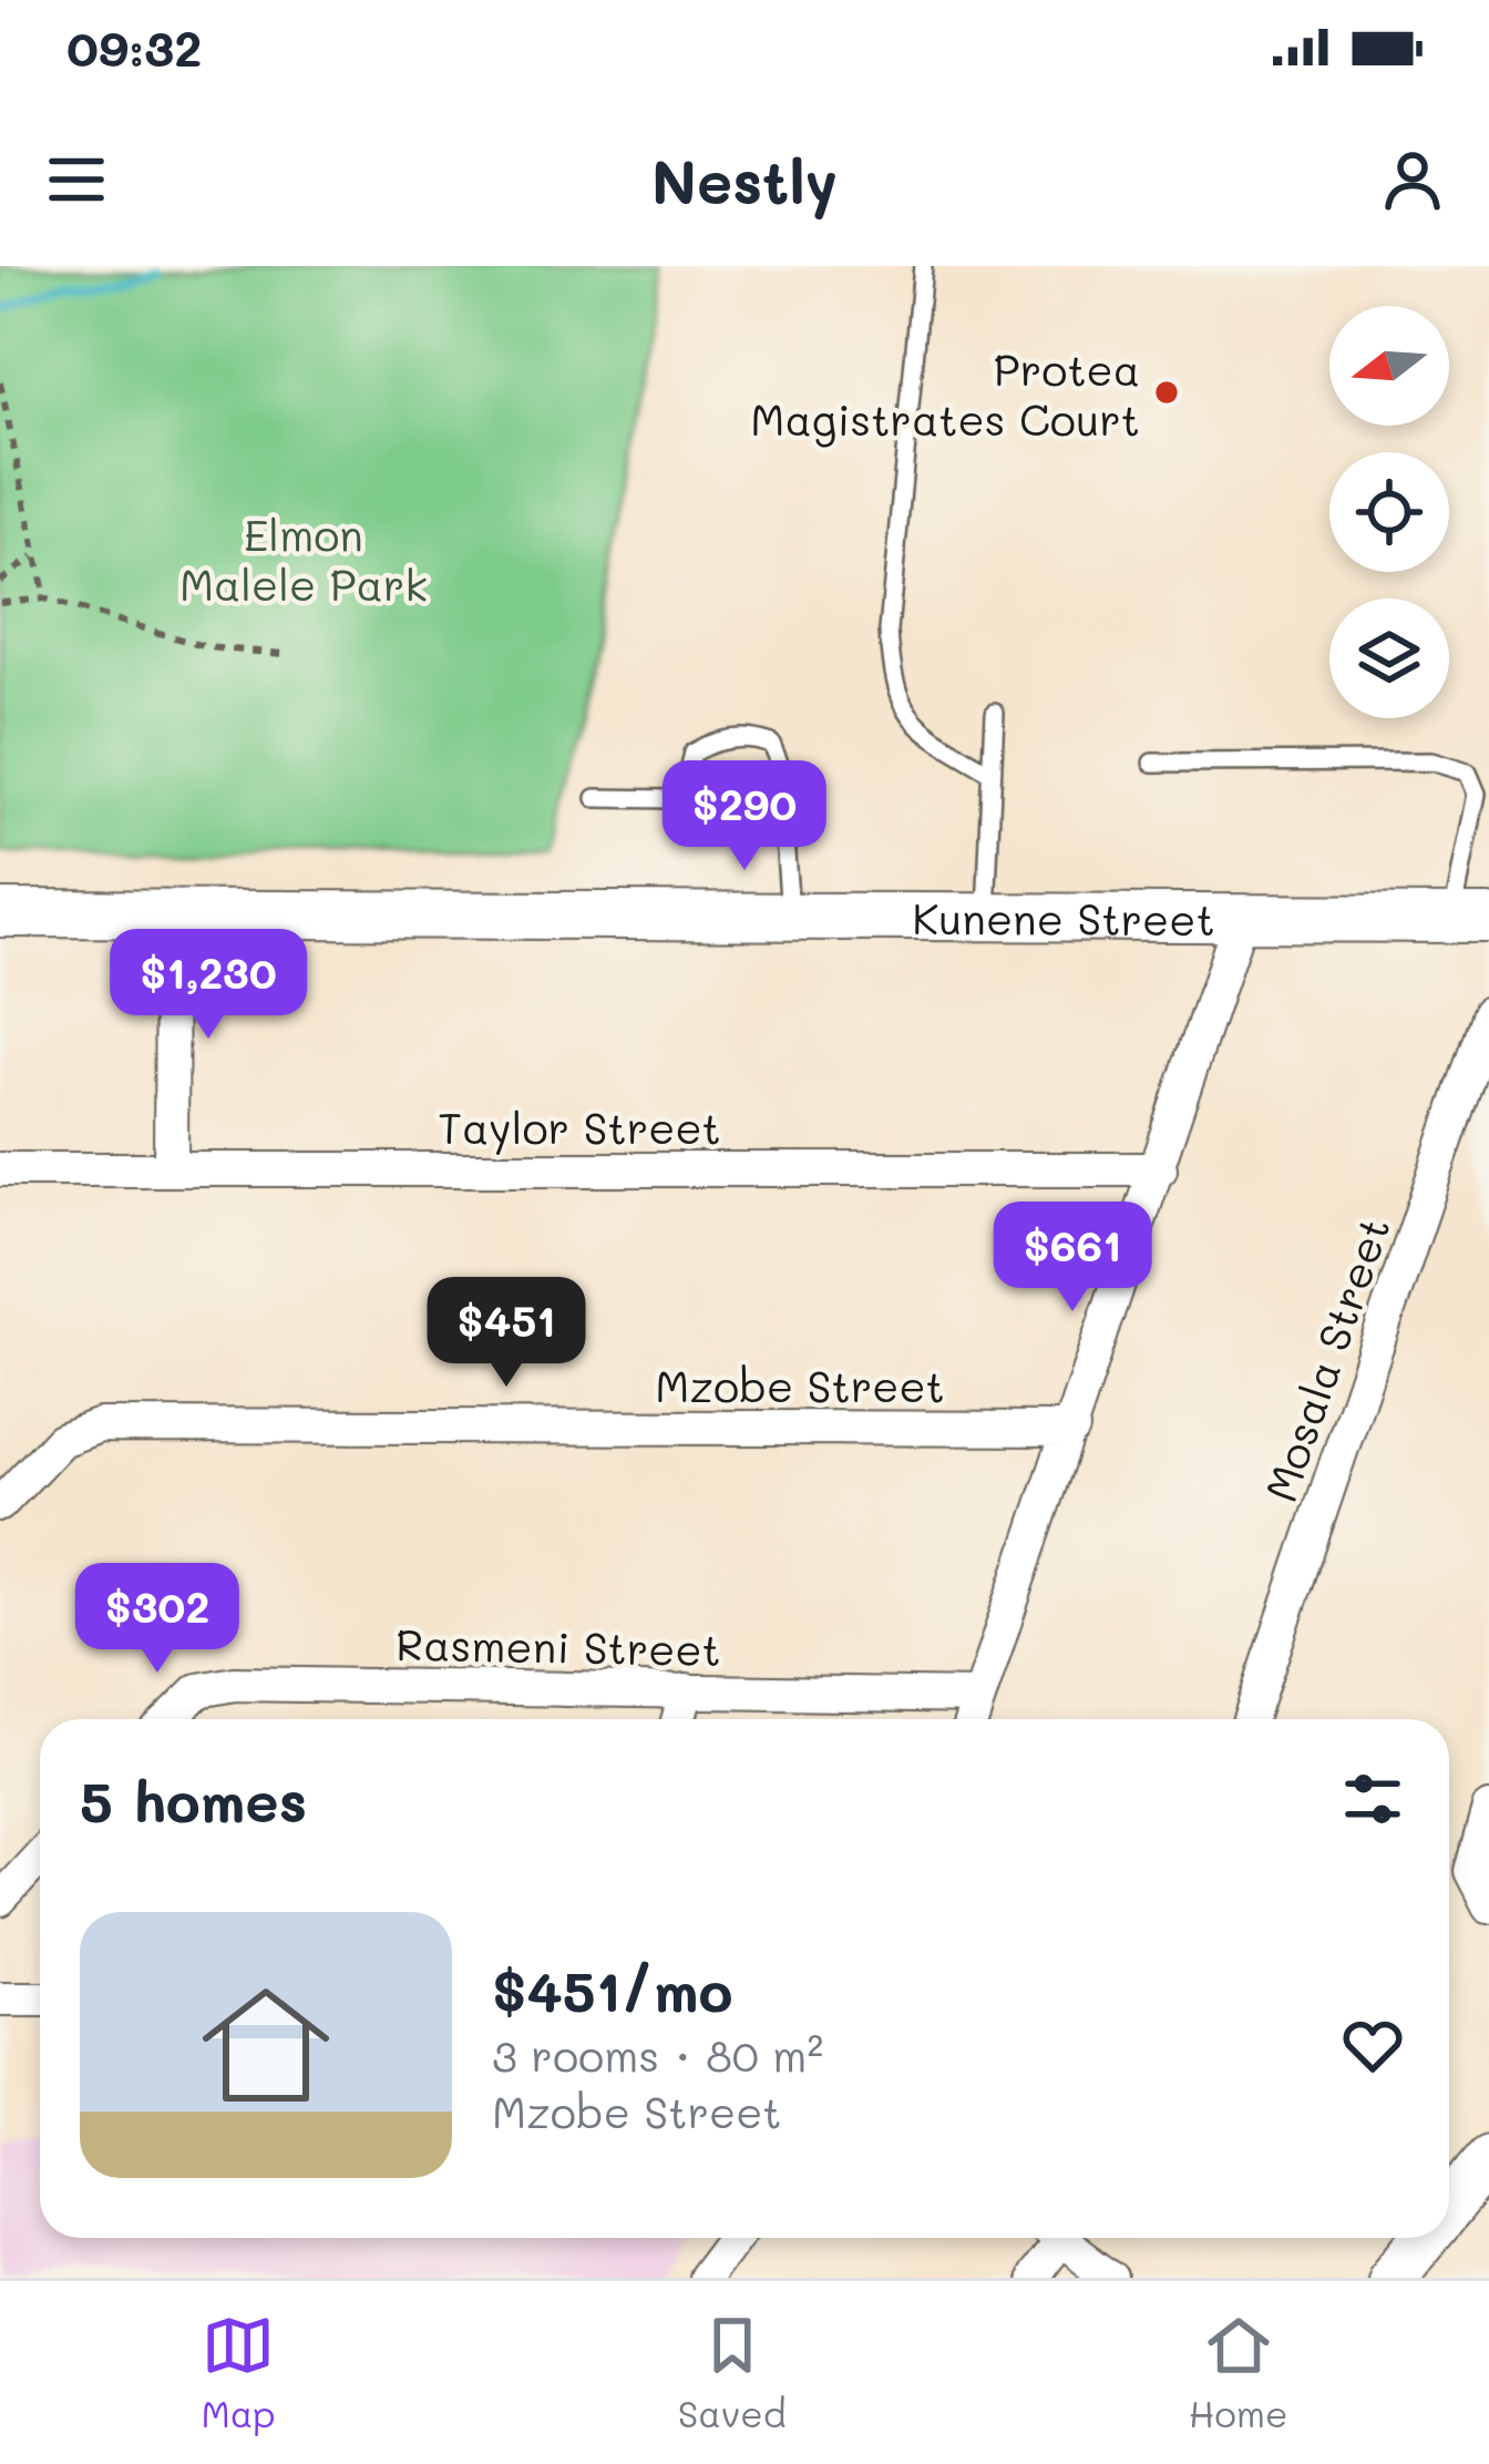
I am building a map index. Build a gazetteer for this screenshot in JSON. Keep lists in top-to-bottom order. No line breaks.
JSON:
{"streets":{"street":["Kunene Street","Taylor Street","Mosala Street","Mzobe Street","Rasmeni Street"]},"parks":["Elmon Malele Park"],"places":["Protea Magistrates Court"],"north":"left","page":{"status":"09:32","header":"Nestly","price":["$290","$1,230","$661","$451","$302"],"heading":"5 homes","list":[{"name":"$451/mo","note":"3 rooms · 80 m² · Mzobe Street"}],"tabs":["Map","Saved","Home"]}}
